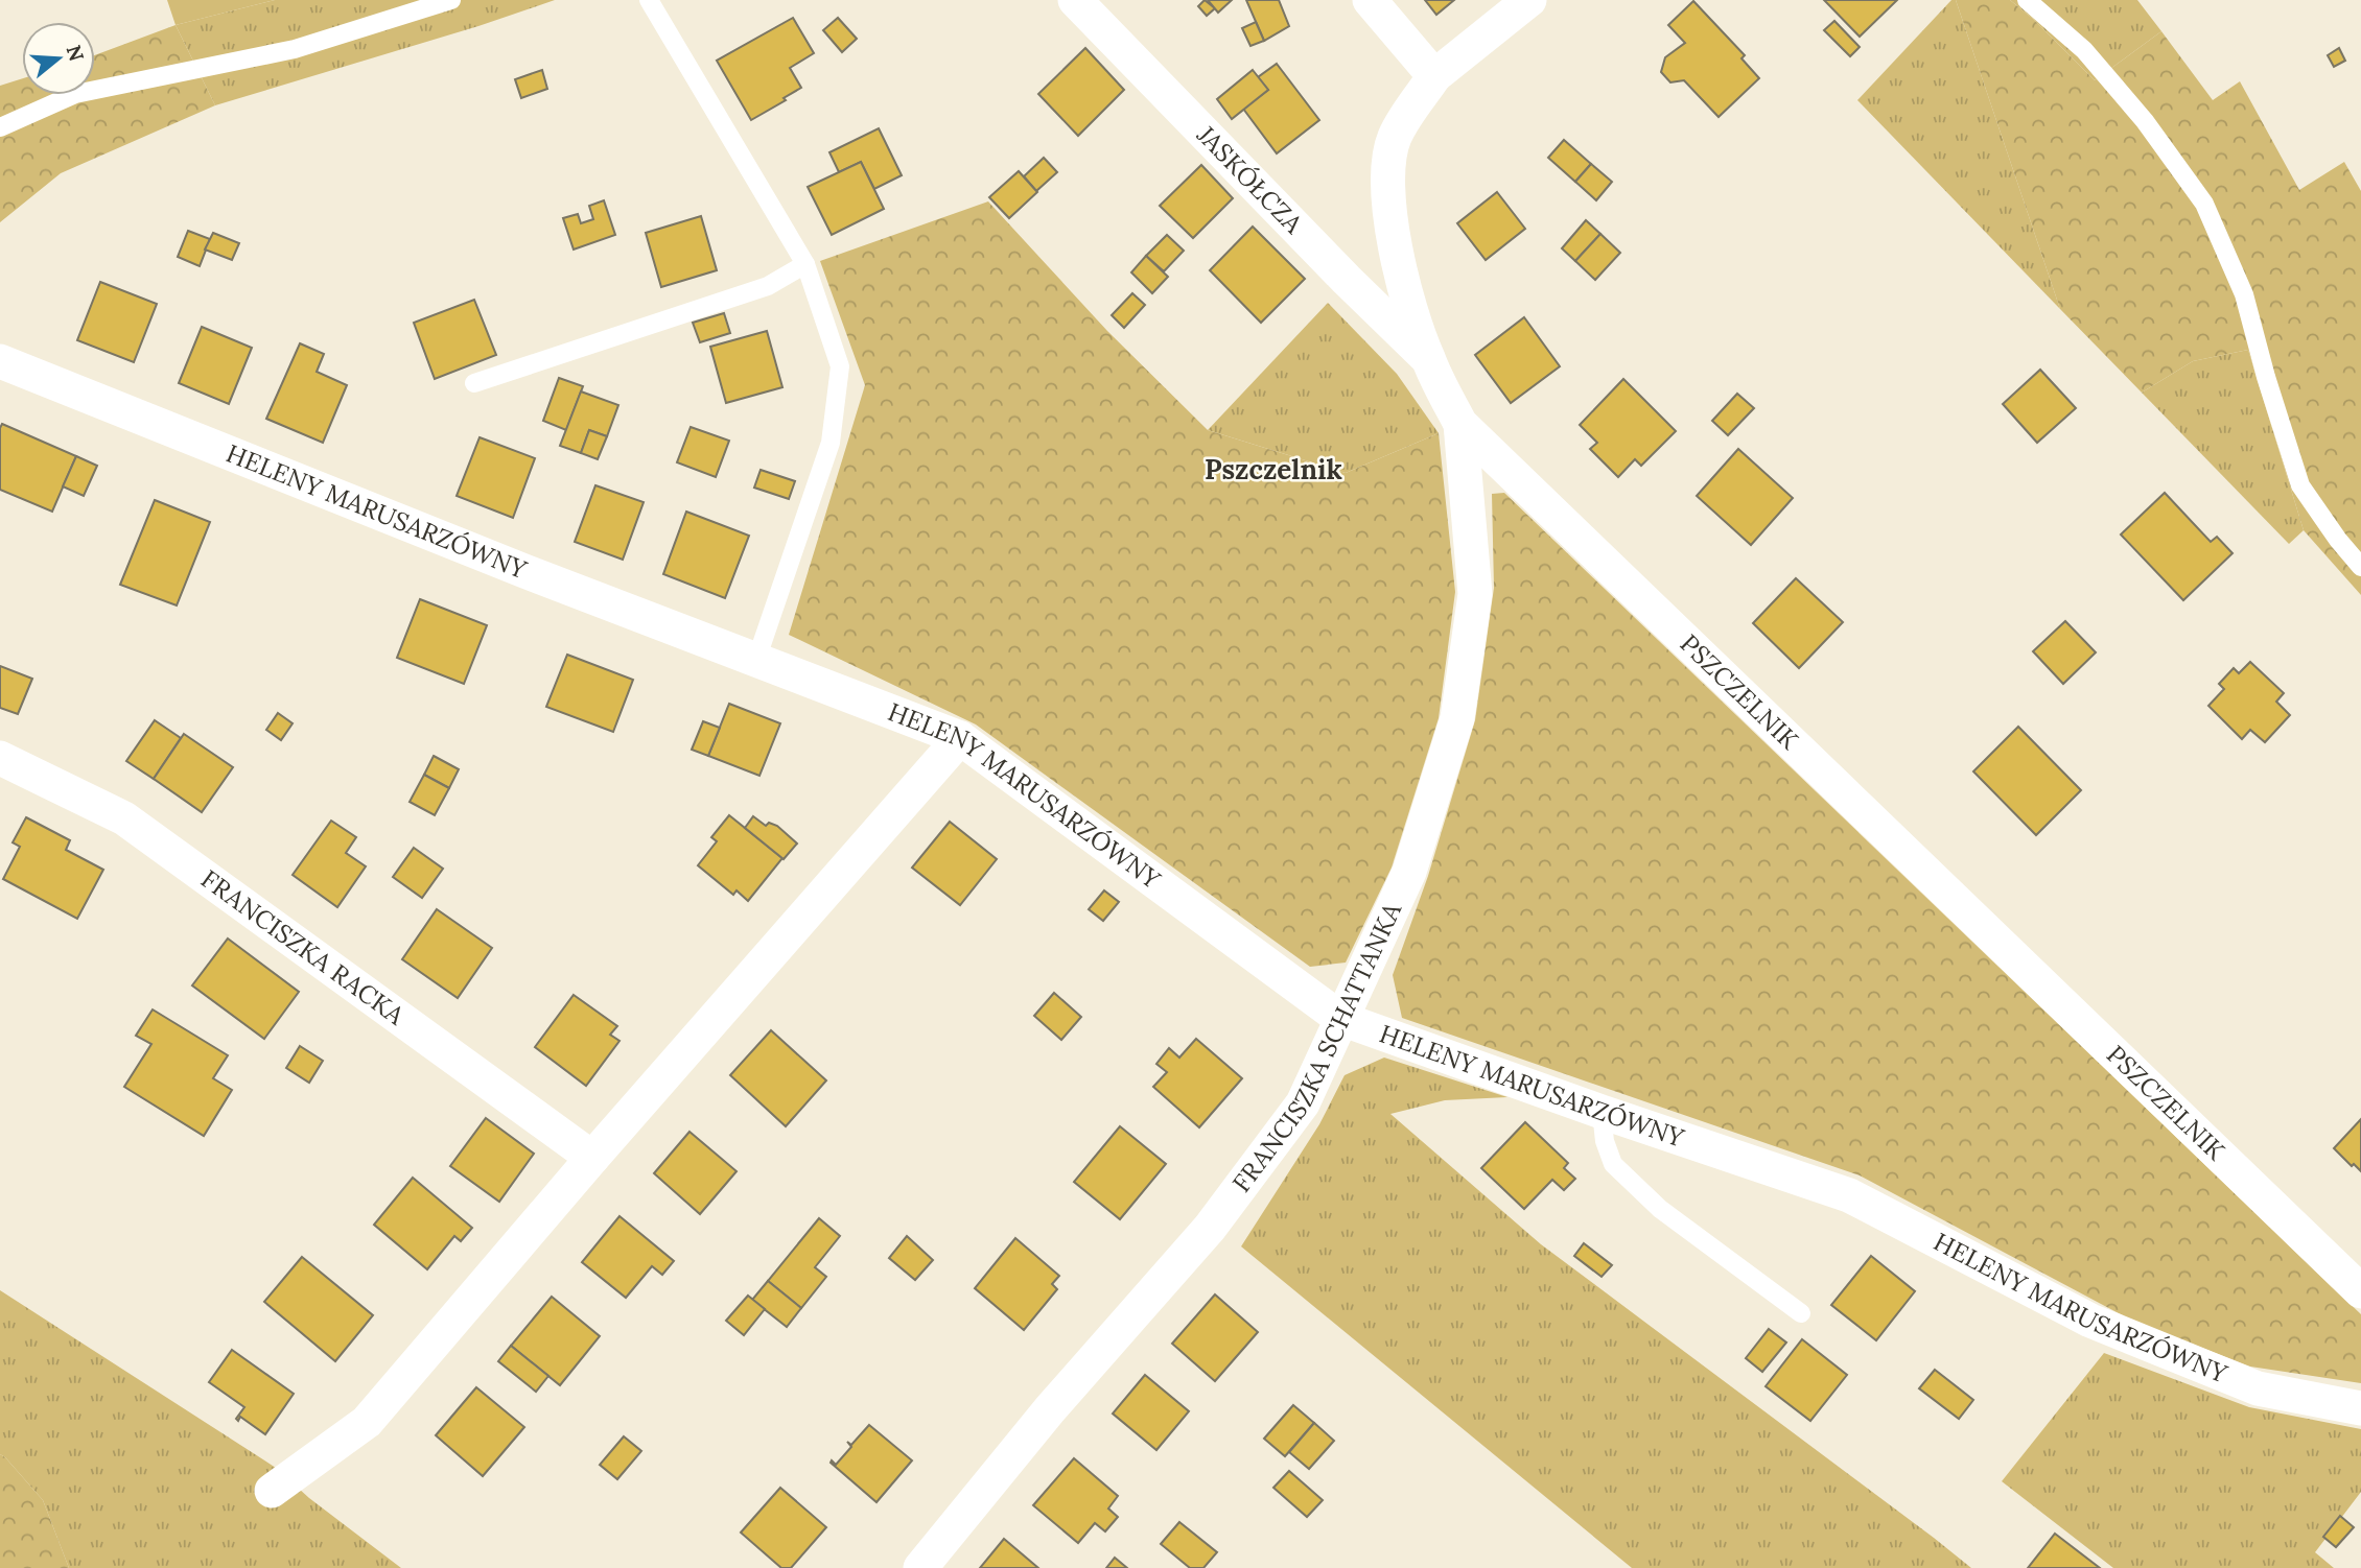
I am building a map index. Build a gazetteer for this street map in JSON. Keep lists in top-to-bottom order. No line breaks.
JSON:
{"streets":{"street":["JASKÓŁCZA","HELENY MARUSARZÓWNY","PSZCZELNIK","FRANCISZKA RACKA","FRANCISZKA SCHATTANKA"]},"crossings":[["JASKÓŁCZA","PSZCZELNIK"],["HELENY MARUSARZÓWNY","FRANCISZKA SCHATTANKA"],["PSZCZELNIK","FRANCISZKA SCHATTANKA"]],"districts":["Pszczelnik"],"north":"right"}
